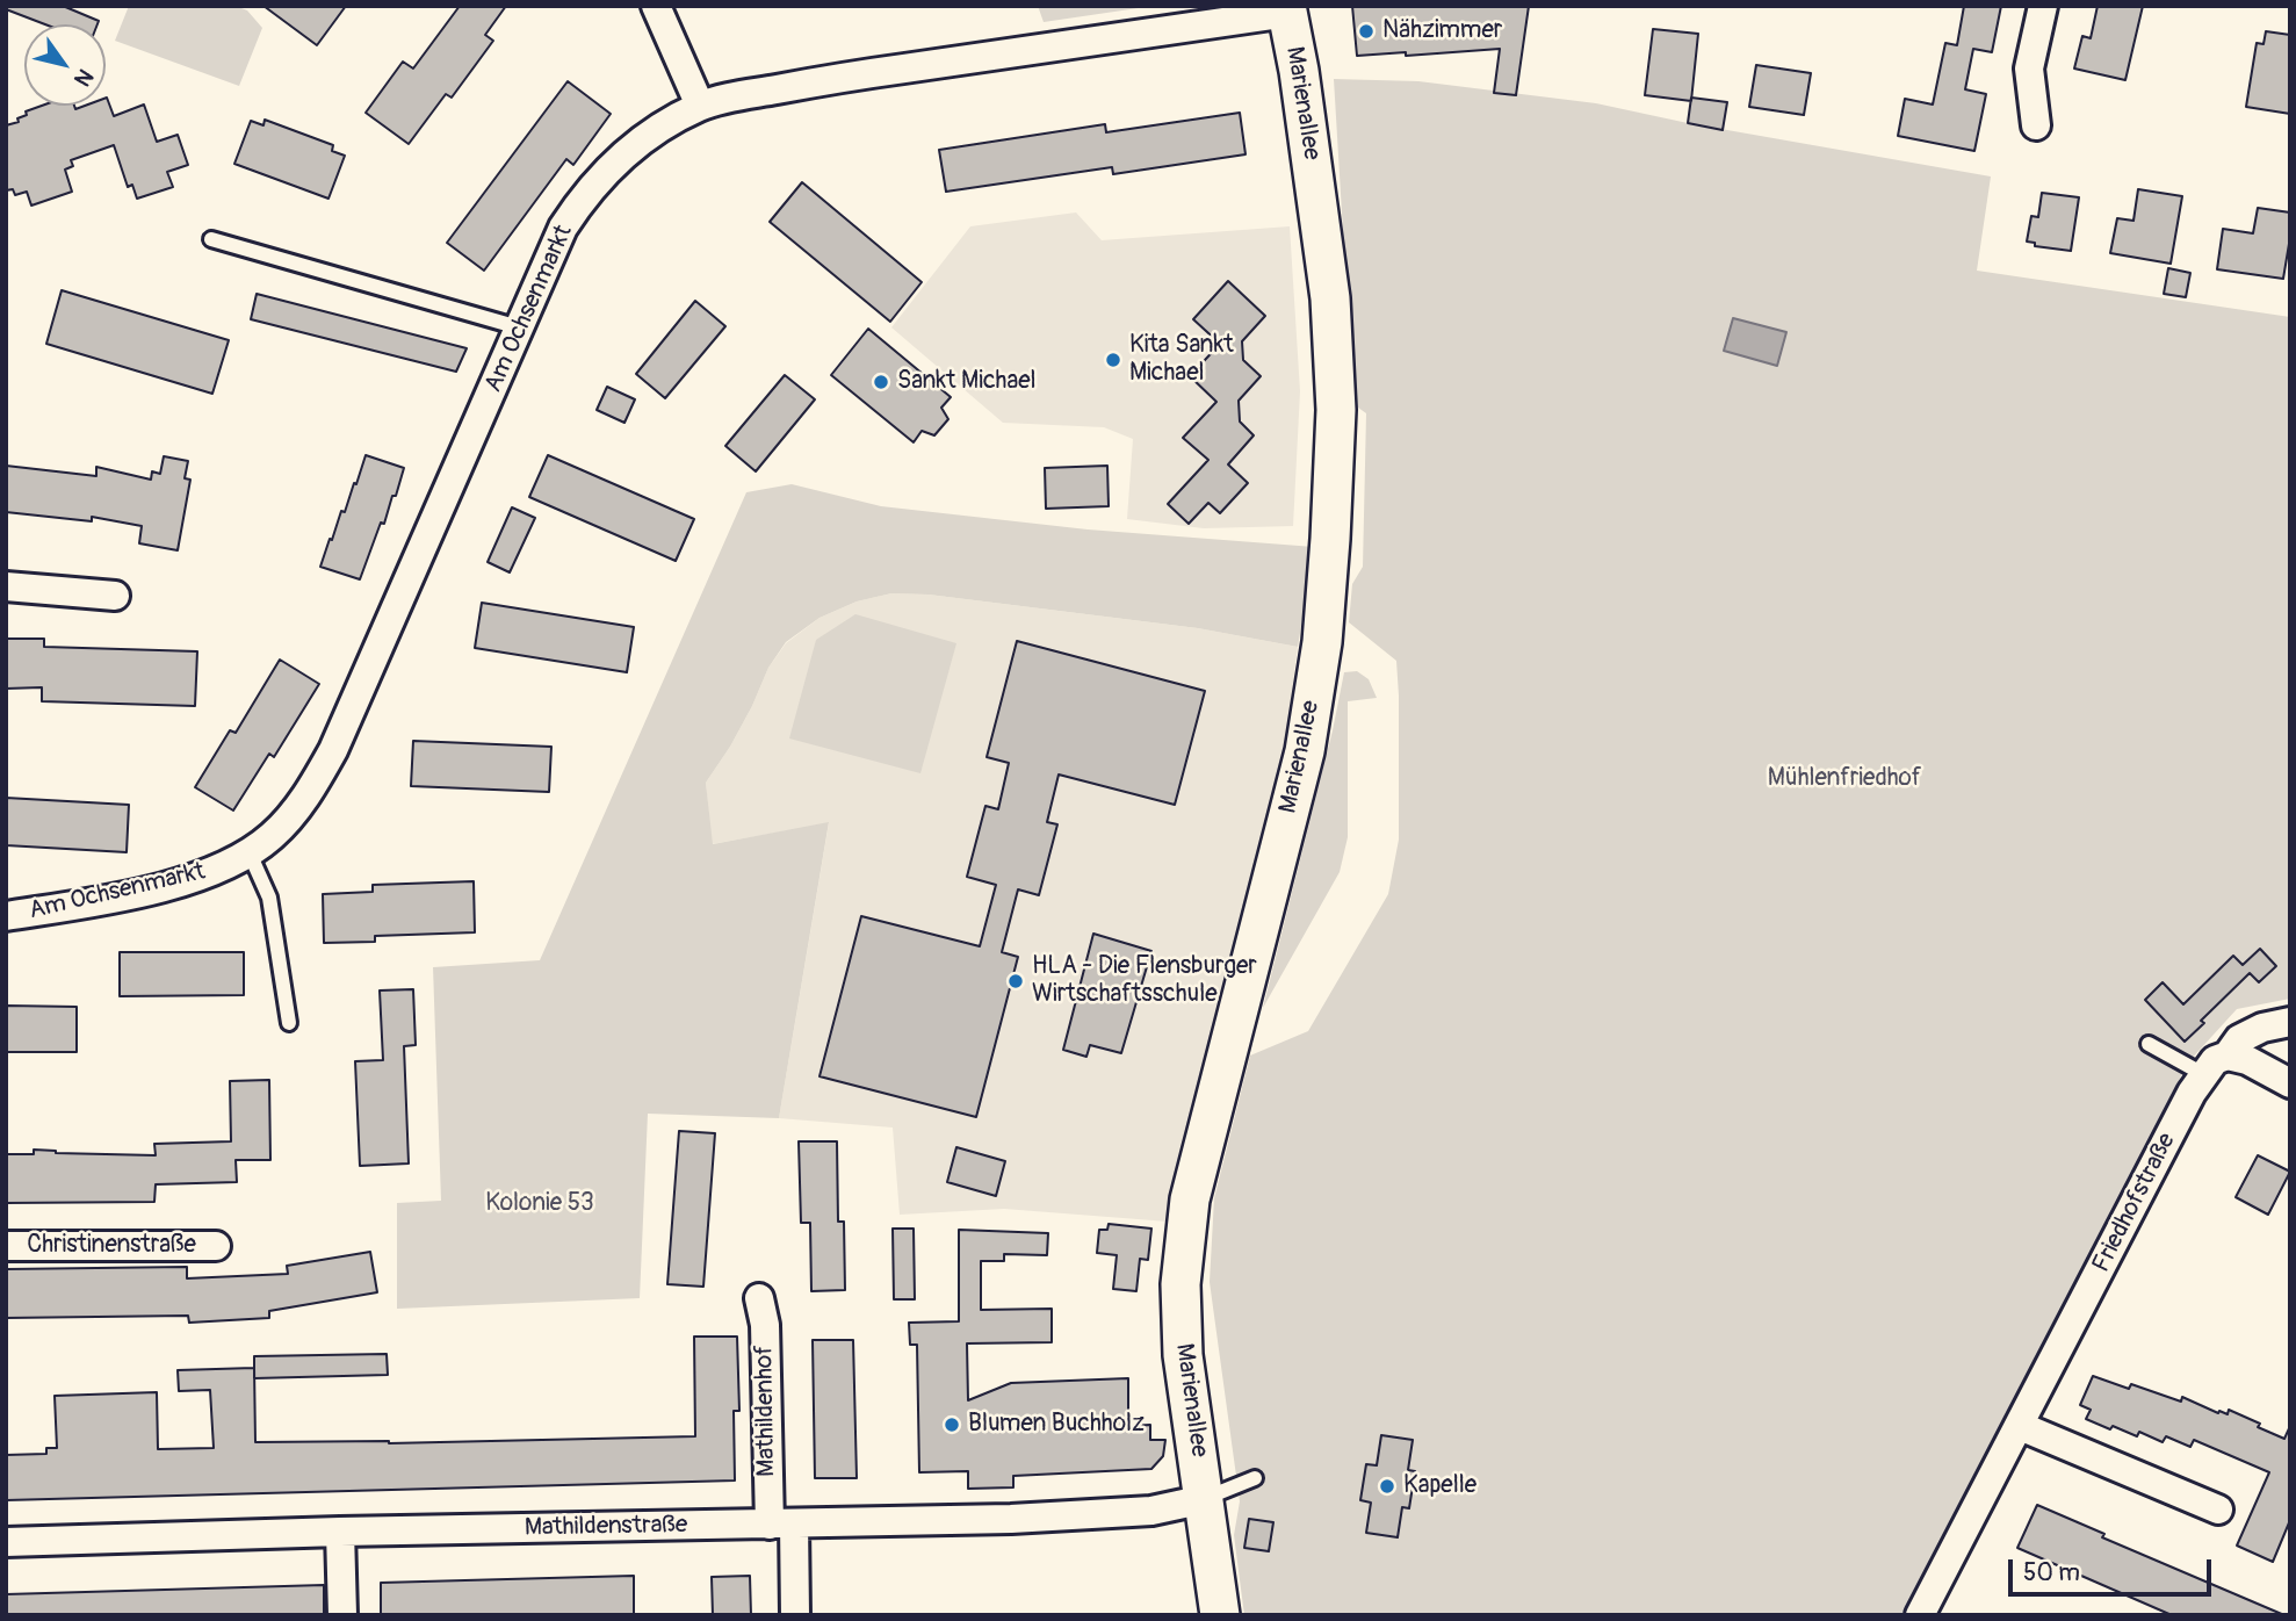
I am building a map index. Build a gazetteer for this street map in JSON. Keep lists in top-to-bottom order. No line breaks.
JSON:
{"streets":{"main road":["Marienallee"],"street":["Am Ochsenmarkt","Friedhofstraße","Christinenstraße","Mathildenhof","Mathildenstraße"]},"crossings":[["Marienallee","Am Ochsenmarkt"],["Marienallee","Mathildenstraße"],["Mathildenhof","Mathildenstraße"]],"parks":["Mühlenfriedhof","Kolonie 53"],"places":["Nähzimmer","Kita Sankt Michael","Sankt Michael","HLA - Die Flensburger Wirtschaftsschule","Blumen Buchholz","Kapelle"],"scale_bar":"50 m","north":"bottom right"}
